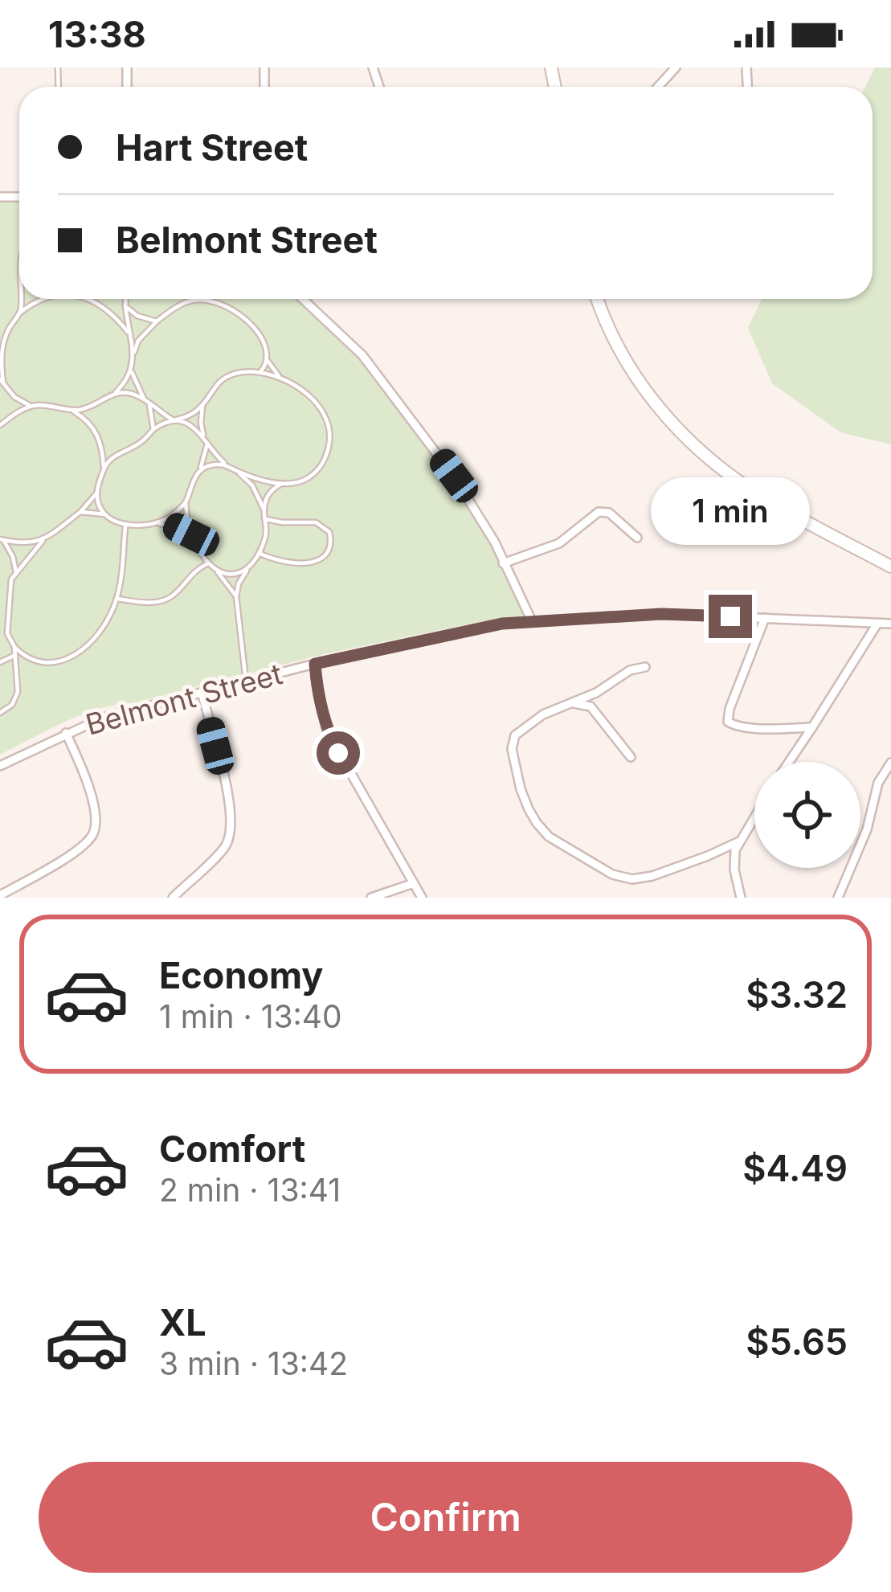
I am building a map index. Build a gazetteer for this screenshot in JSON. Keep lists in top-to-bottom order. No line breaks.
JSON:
{"streets":{"street":["Belmont Street"]},"page":{"status":"13:38","banner":["Hart Street","Belmont Street"],"bubble":"1 min","list":[{"name":"Economy","note":"1 min · 13:40","value":"$3.32"},{"name":"Comfort","note":"2 min · 13:41","value":"$4.49"},{"name":"XL","note":"3 min · 13:42","value":"$5.65"}],"buttons":"Confirm"}}
